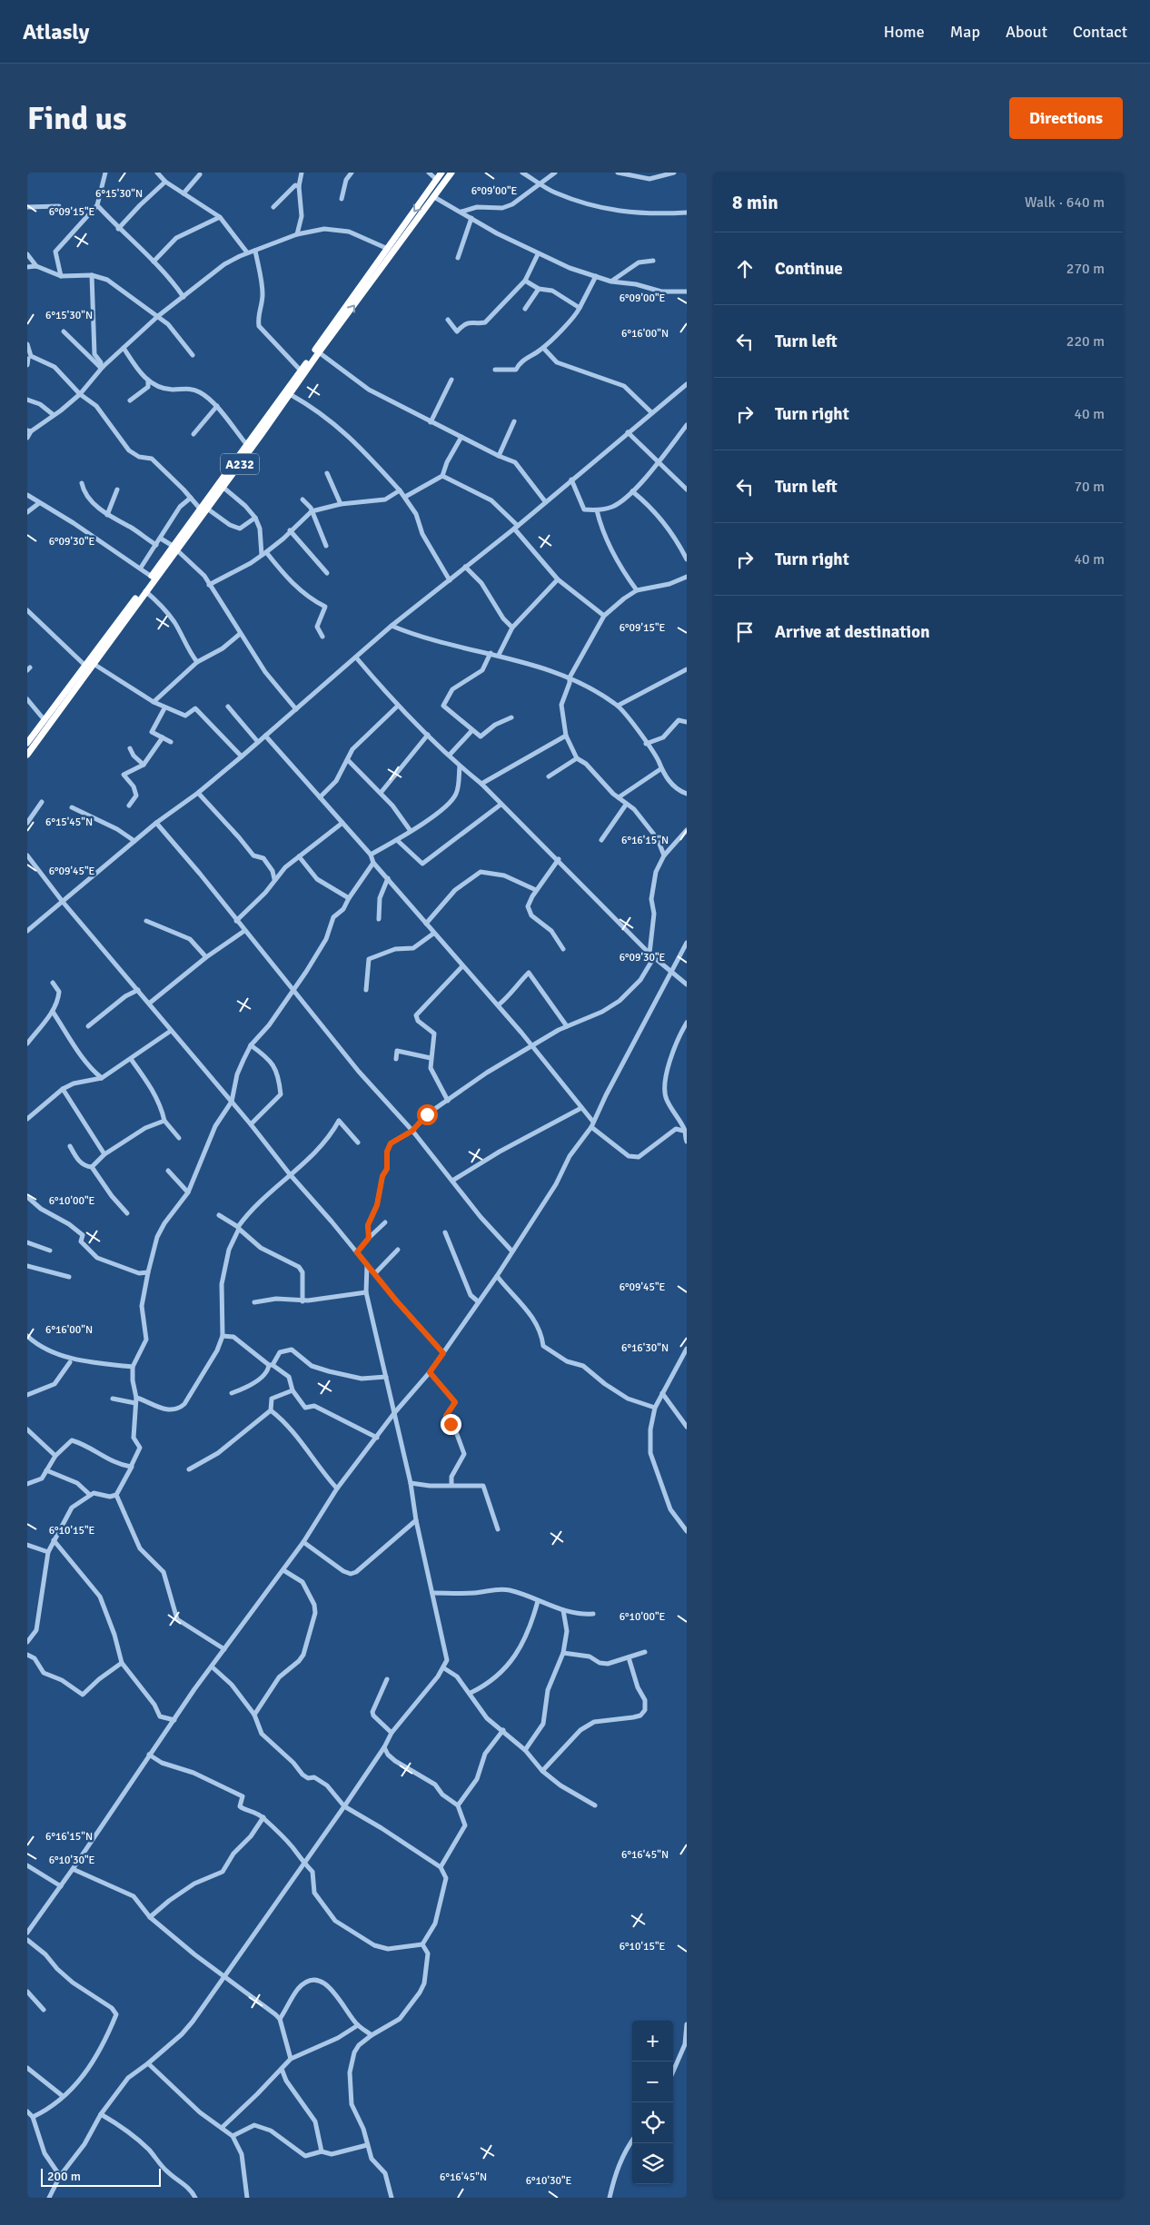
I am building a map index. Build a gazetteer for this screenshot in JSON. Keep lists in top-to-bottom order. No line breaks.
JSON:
{"streets":{"highway":["A232"]},"scale_bar":"200 m","page":{"header":"Atlasly","nav":["Home","Map","About","Contact"],"buttons":"Directions","title":"Find us","heading":["8 min","Walk · 640 m"],"list":[["Continue","270 m"],["Turn left","220 m"],["Turn right","40 m"],["Turn left","70 m"],["Turn right","40 m"],"Arrive at destination"],"map_buttons":["+","−"],"scale":"200 m"},"coordinates":["6°09'00\"E","6°15'30\"N","6°09'15\"E","6°16'00\"N","6°09'30\"E","6°15'45\"N","6°16'15\"N","6°09'45\"E","6°10'00\"E","6°16'30\"N","6°10'15\"E","6°16'45\"N","6°10'30\"E"]}
